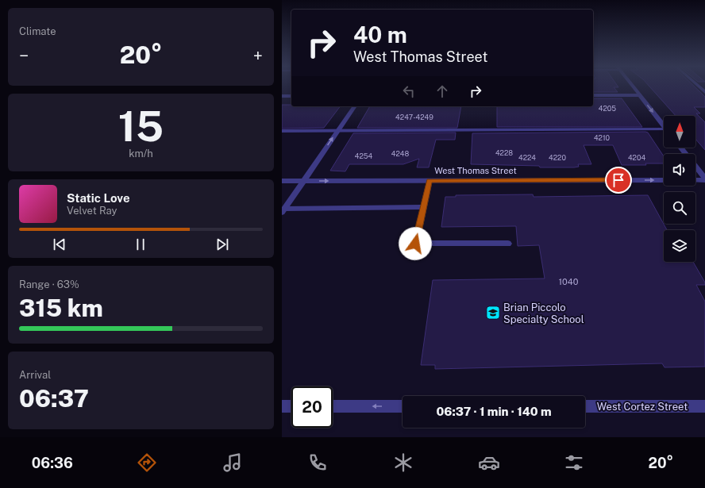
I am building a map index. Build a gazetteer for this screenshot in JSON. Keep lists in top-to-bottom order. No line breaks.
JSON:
{"streets":{"street":["West Thomas Street","West Cortez Street"]},"one_way":["West Thomas Street"],"places":{"school or university":["Brian Piccolo Specialty School"]},"house_numbers":["4205","4247-4249","4210","4228","4248","4254","4224","4220","4204","1040"],"north":"top","page":{"tile":["Climate",["15","km/h"],["Range · 63%","315 km"],["Arrival","06:37"]],"turn":["40 m","West Thomas Street"],"heat":["−","20°","+"],"song":["Static Love","Velvet Ray"],"limit":"20","trip":"06:37 · 1 min · 140 m","tabs":["06:36","20°"]}}
